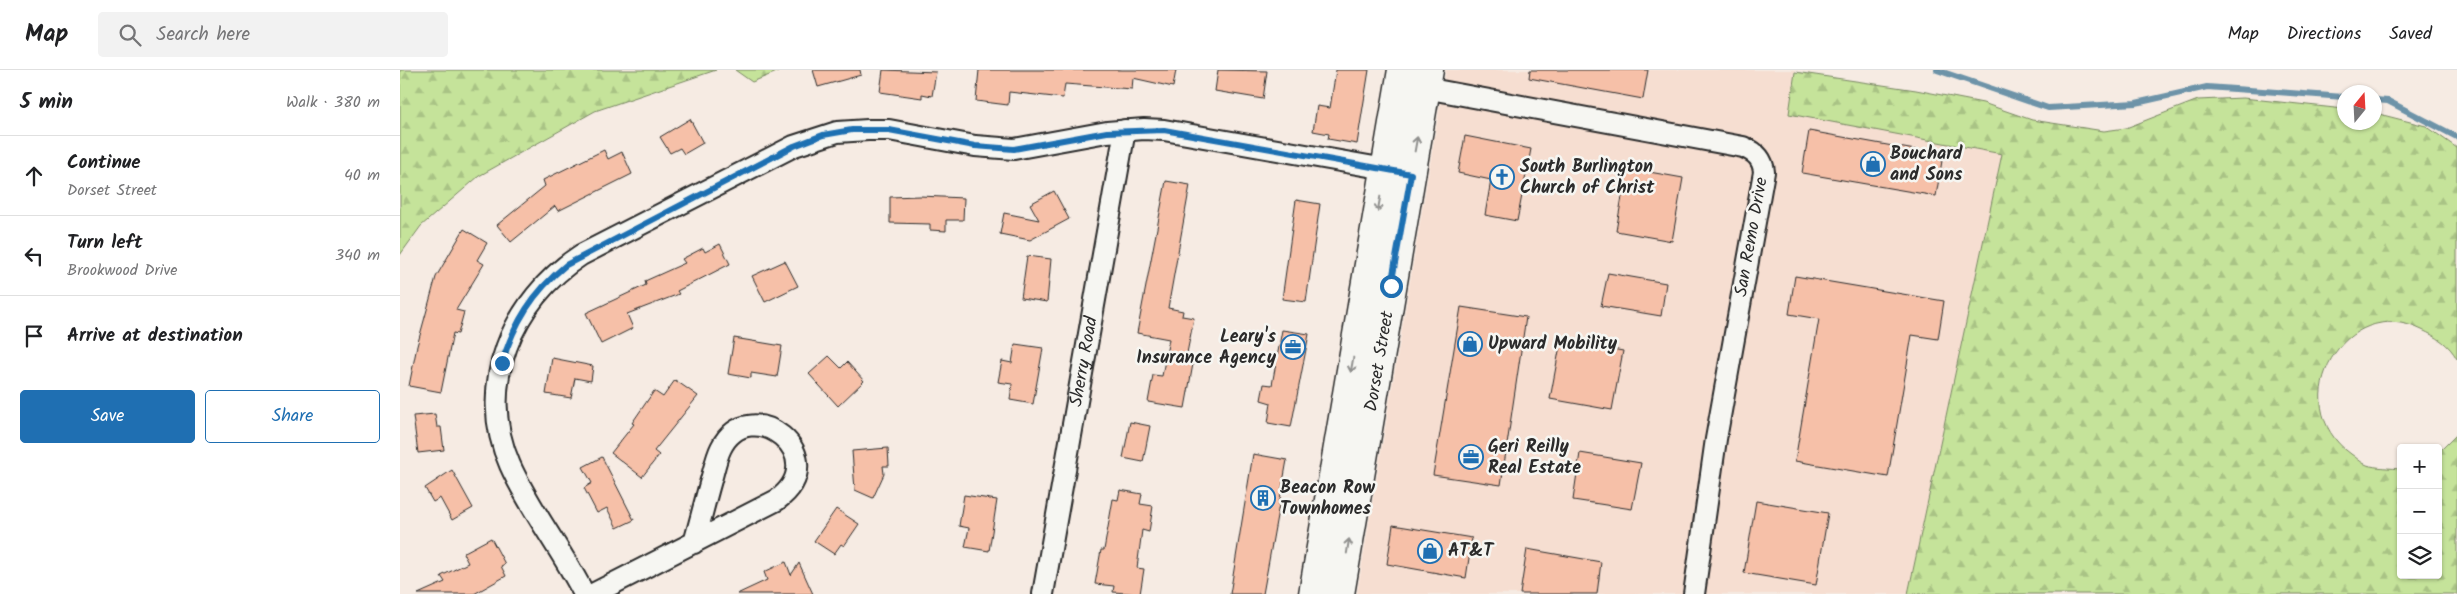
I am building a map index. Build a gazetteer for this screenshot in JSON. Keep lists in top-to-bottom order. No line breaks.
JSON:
{"streets":{"main road":["Dorset Street"],"street":["San Remo Drive","Sherry Road"]},"crossings":[["San Remo Drive","Dorset Street"]],"places":{"shop":["Bouchard and Sons","Upward Mobility","AT&T"],"church":["South Burlington Church of Christ"],"office":["Leary's Insurance Agency","Geri Reilly Real Estate"],"building":["Beacon Row Townhomes"]},"north":"top","page":{"header":"Map","search":"Search here","nav":["Map","Directions","Saved"],"heading":["5 min","Walk · 380 m"],"list":[["Continue","Dorset Street","40 m"],["Turn left","Brookwood Drive","340 m"],"Arrive at destination"],"buttons":["Save","Share"],"map_buttons":["+","−"]}}
